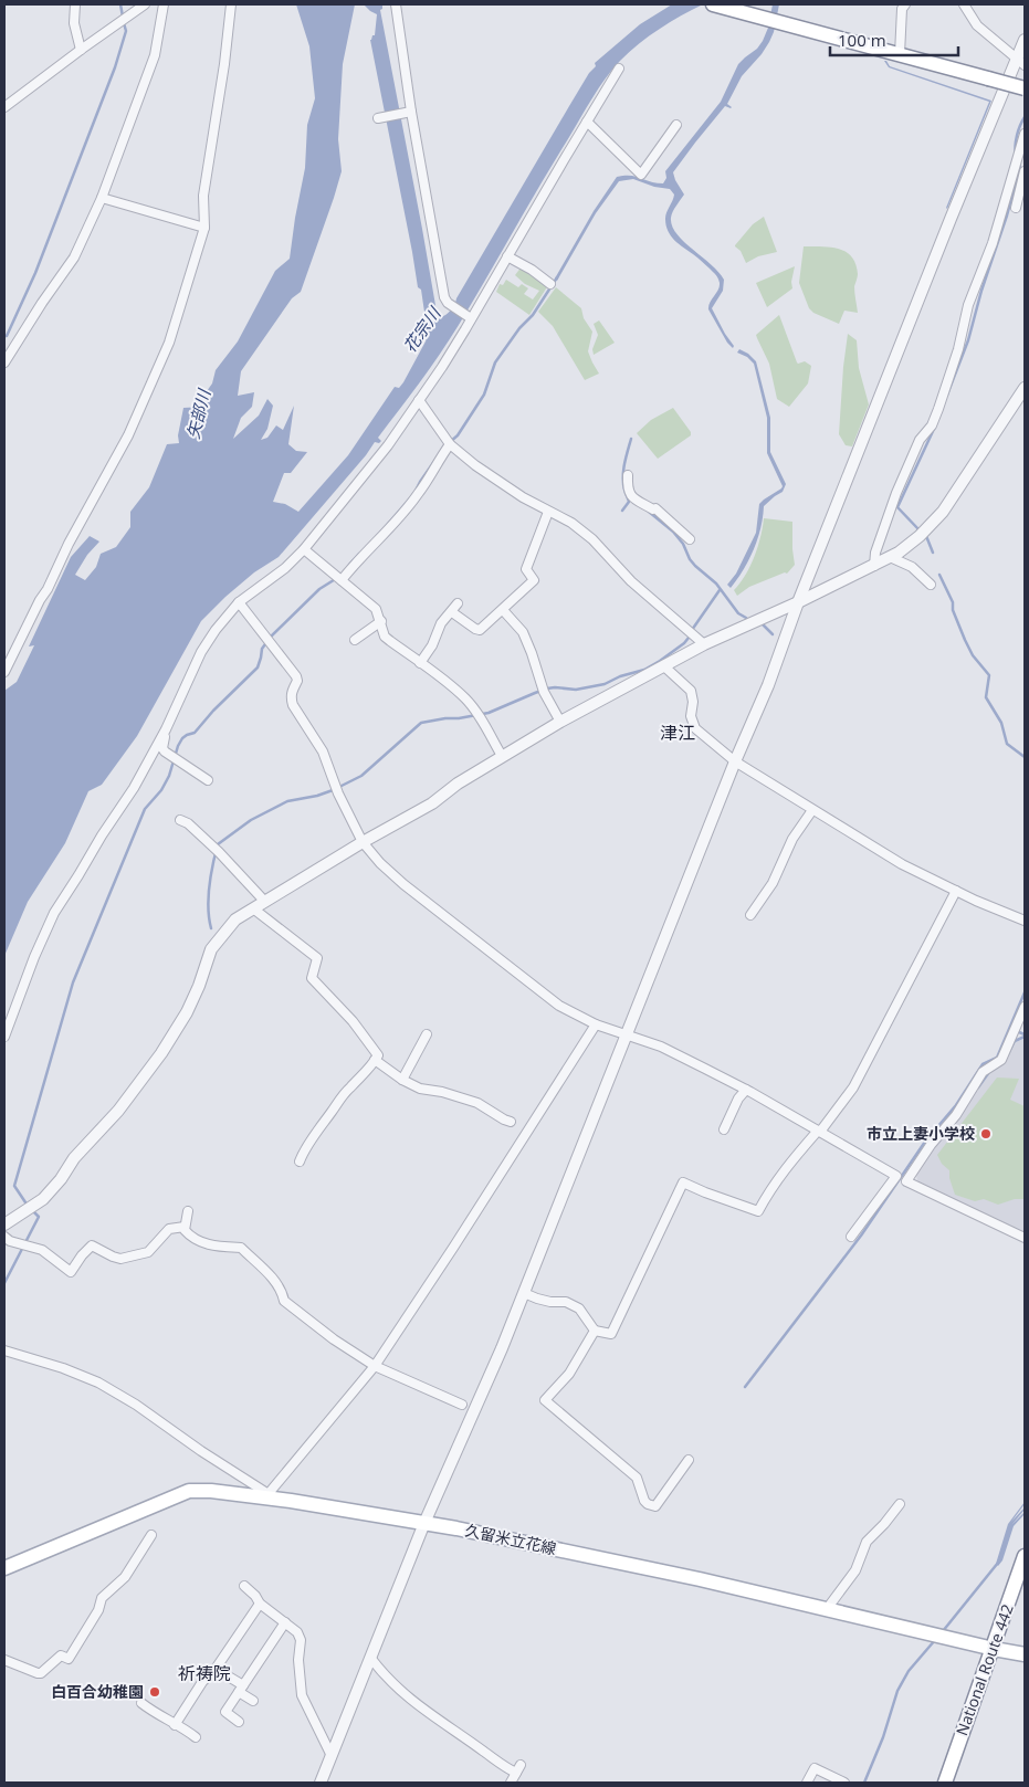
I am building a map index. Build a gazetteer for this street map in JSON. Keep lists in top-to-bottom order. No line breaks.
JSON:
{"streets":{"main road":["久留米立花線","National Route 442"]},"crossings":[["久留米立花線","National Route 442"]],"districts":["津江","祈祷院"],"water":["花宗川","矢部川"],"places":["市立上妻小学校","白百合幼稚園"],"scale_bar":"100 m"}
